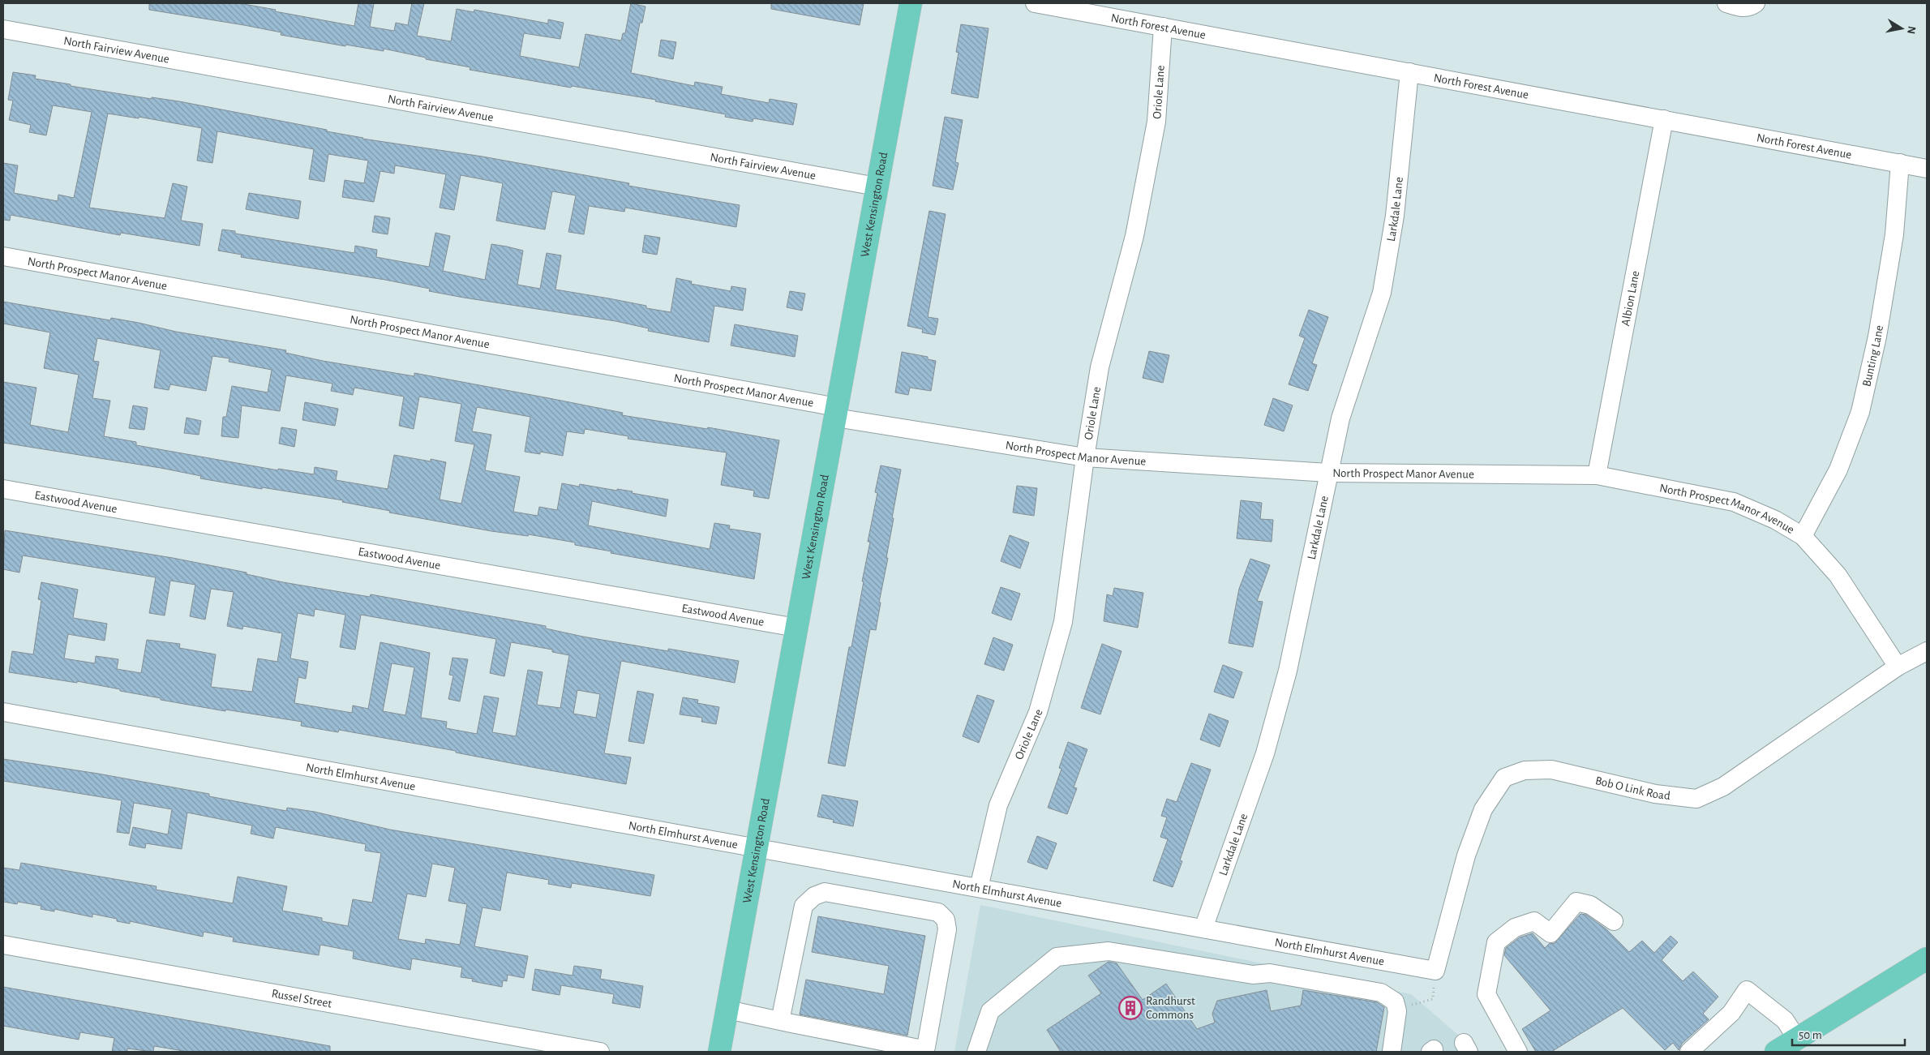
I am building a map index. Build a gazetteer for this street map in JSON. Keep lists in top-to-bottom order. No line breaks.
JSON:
{"streets":{"main road":["West Kensington Road"],"street":["North Forest Avenue","North Fairview Avenue","Oriole Lane","Larkdale Lane","North Prospect Manor Avenue","Albion Lane","Bunting Lane","Eastwood Avenue","North Elmhurst Avenue","Bob O Link Road","Russel Street"]},"crossings":[["North Forest Avenue","Oriole Lane"],["North Forest Avenue","Larkdale Lane"],["North Forest Avenue","Albion Lane"],["North Forest Avenue","Bunting Lane"],["North Fairview Avenue","West Kensington Road"],["Oriole Lane","North Prospect Manor Avenue"],["Oriole Lane","North Elmhurst Avenue"],["West Kensington Road","North Prospect Manor Avenue"],["West Kensington Road","Eastwood Avenue"],["West Kensington Road","North Elmhurst Avenue"],["Larkdale Lane","North Prospect Manor Avenue"],["Larkdale Lane","North Elmhurst Avenue"],["North Prospect Manor Avenue","Albion Lane"],["North Prospect Manor Avenue","Bunting Lane"],["North Prospect Manor Avenue","Bob O Link Road"],["North Elmhurst Avenue","Bob O Link Road"]],"places":{"building":["Randhurst Commons"]},"scale_bar":"50 m","north":"right"}
